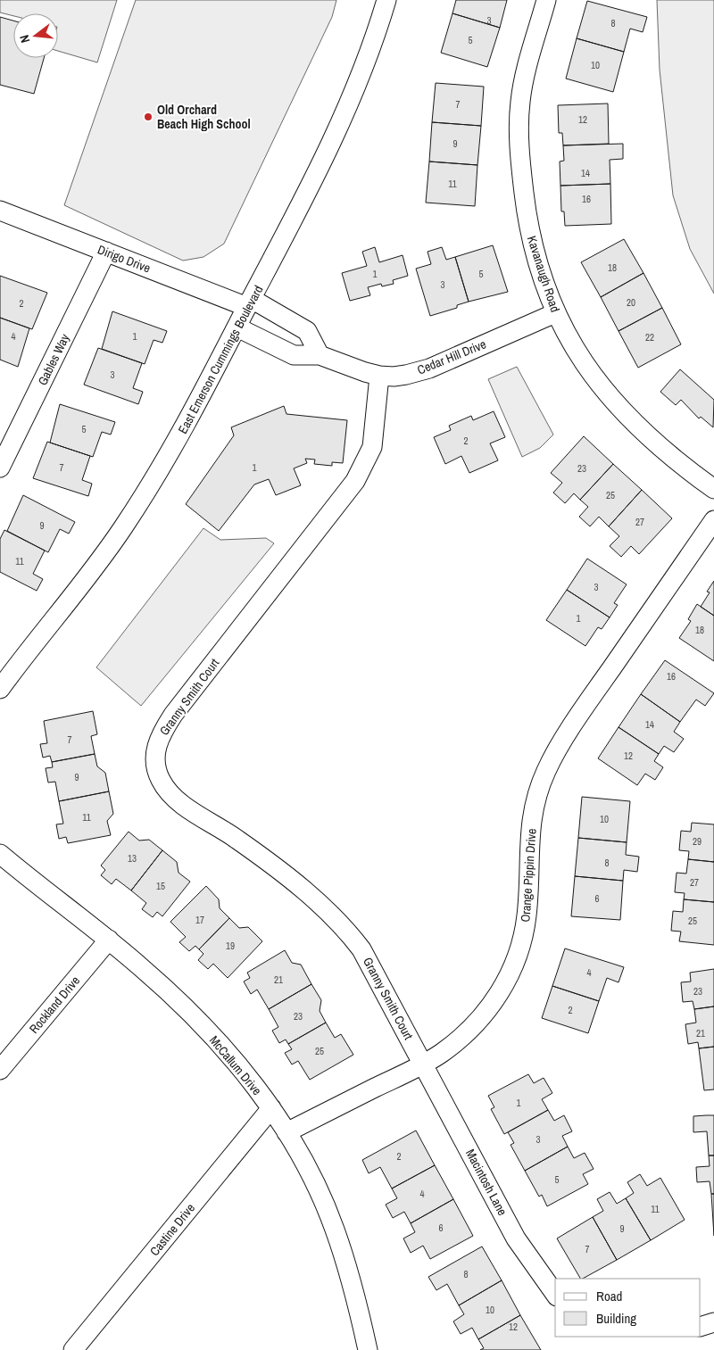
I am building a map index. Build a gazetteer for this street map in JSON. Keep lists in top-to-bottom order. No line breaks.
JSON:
{"streets":{"street":["Dirigo Drive","Kavanaugh Road","Cedar Hill Drive","Gables Way","East Emerson Cummings Boulevard","Granny Smith Court","Orange Pippin Drive","Rockland Drive","McCallum Drive","Macintosh Lane","Castine Drive"]},"crossings":[["Dirigo Drive","Gables Way"],["Dirigo Drive","East Emerson Cummings Boulevard"],["Kavanaugh Road","Cedar Hill Drive"],["Cedar Hill Drive","East Emerson Cummings Boulevard"],["Cedar Hill Drive","Granny Smith Court"],["Granny Smith Court","Orange Pippin Drive"],["Granny Smith Court","Macintosh Lane"],["Orange Pippin Drive","McCallum Drive"],["Orange Pippin Drive","Macintosh Lane"],["Rockland Drive","McCallum Drive"],["McCallum Drive","Castine Drive"]],"places":["Old Orchard Beach High School"],"house_numbers":["3","8","5","10","7","12","9","14","11","16","18","1","5","3","20","2","4","1","22","3","5","2","7","1","23","25","27","9","11","3","1","18","16","14","7","12","9","11","10","29","13","8","27","15","6","17","25","19","4","21","23","2","23","21","25","1","3","2","5","4","11","6","9","7","8","10","12"],"legend":["Road","Building"],"north":"left"}
